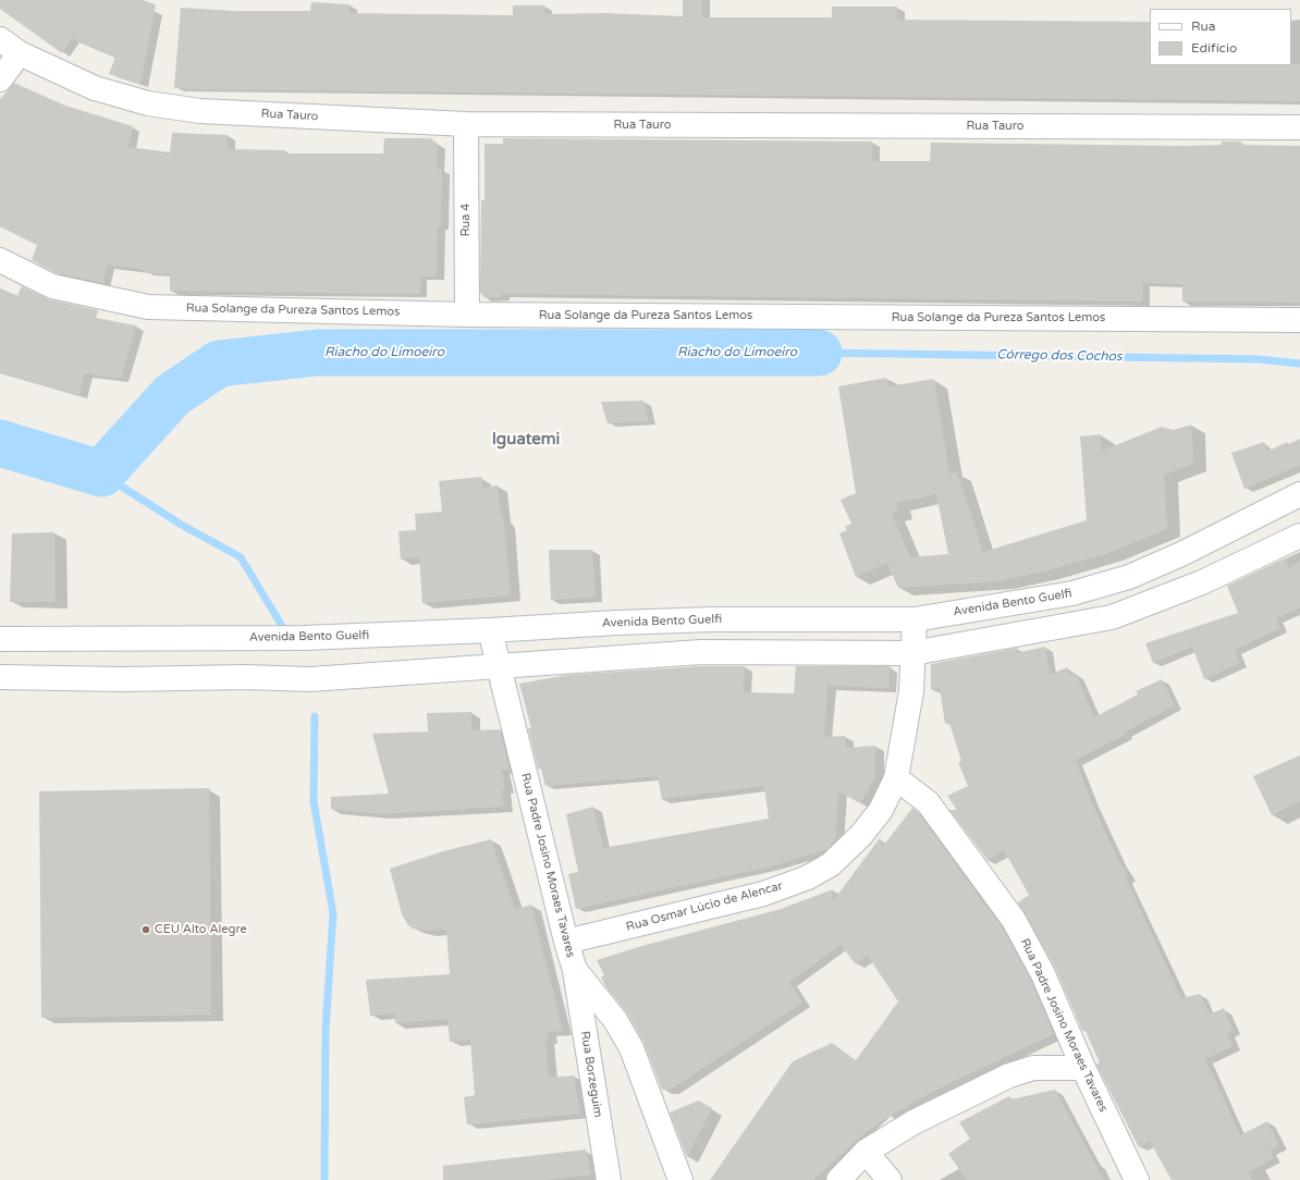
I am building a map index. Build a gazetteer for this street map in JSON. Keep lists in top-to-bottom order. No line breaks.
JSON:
{"streets":{"street":["Rua Tauro","Rua 4","Rua Solange da Pureza Santos Lemos","Avenida Bento Guelfi","Rua Padre Josino Moraes Tavares","Rua Osmar Lúcio de Alencar","Rua Borzeguim"]},"crossings":[["Rua Tauro","Rua 4"],["Rua 4","Rua Solange da Pureza Santos Lemos"],["Avenida Bento Guelfi","Rua Padre Josino Moraes Tavares"],["Avenida Bento Guelfi","Rua Osmar Lúcio de Alencar"],["Rua Padre Josino Moraes Tavares","Rua Osmar Lúcio de Alencar"],["Rua Padre Josino Moraes Tavares","Rua Borzeguim"]],"districts":["Iguatemi"],"water":["Riacho do Limoeiro","Córrego dos Cochos"],"places":["CEU Alto Alegre"],"legend":["Rua","Edifício"]}
